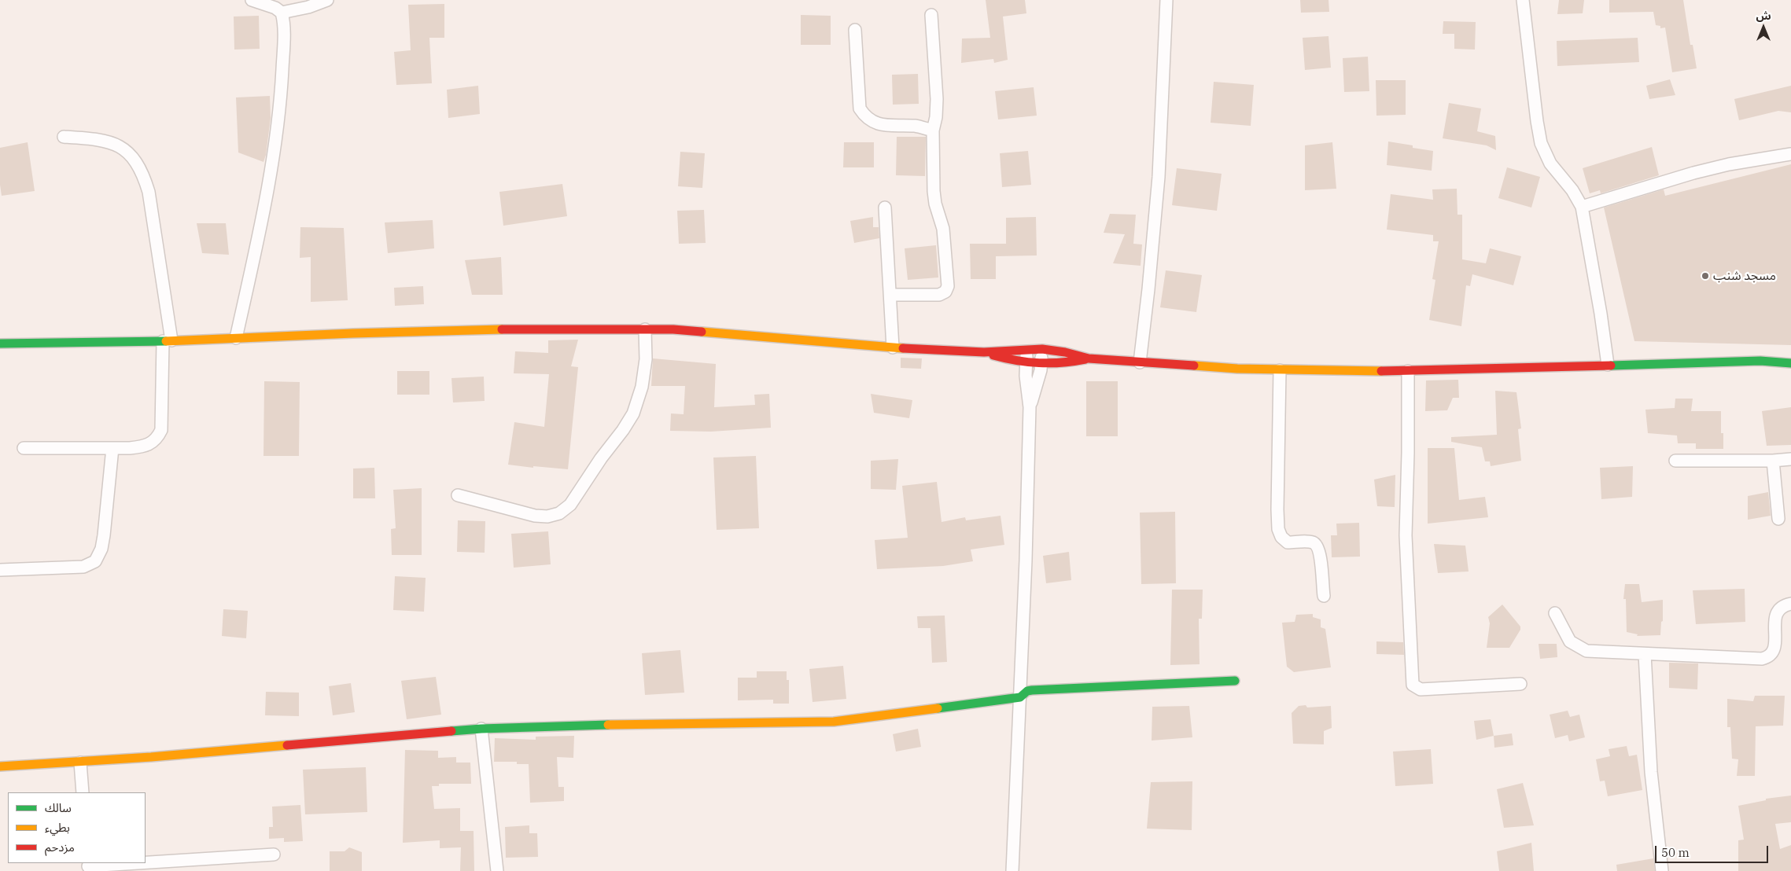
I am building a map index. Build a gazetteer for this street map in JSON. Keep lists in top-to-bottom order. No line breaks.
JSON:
{"places":["مسجد شنب"],"legend":["سالك","بطيء","مزدحم"],"scale_bar":"50 m","north":"top"}
